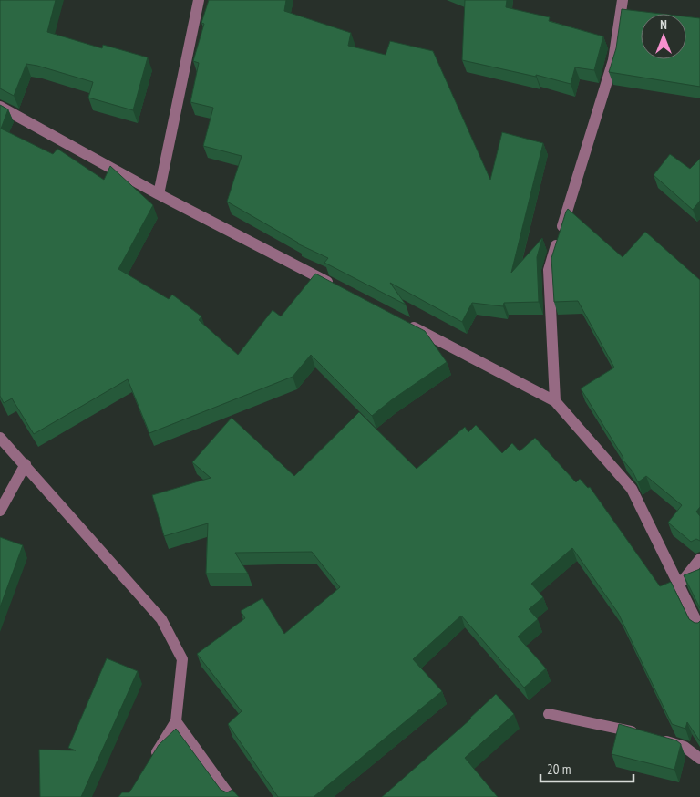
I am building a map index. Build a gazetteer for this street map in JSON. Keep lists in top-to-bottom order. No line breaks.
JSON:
{"scale_bar":"20 m","north":"top"}
